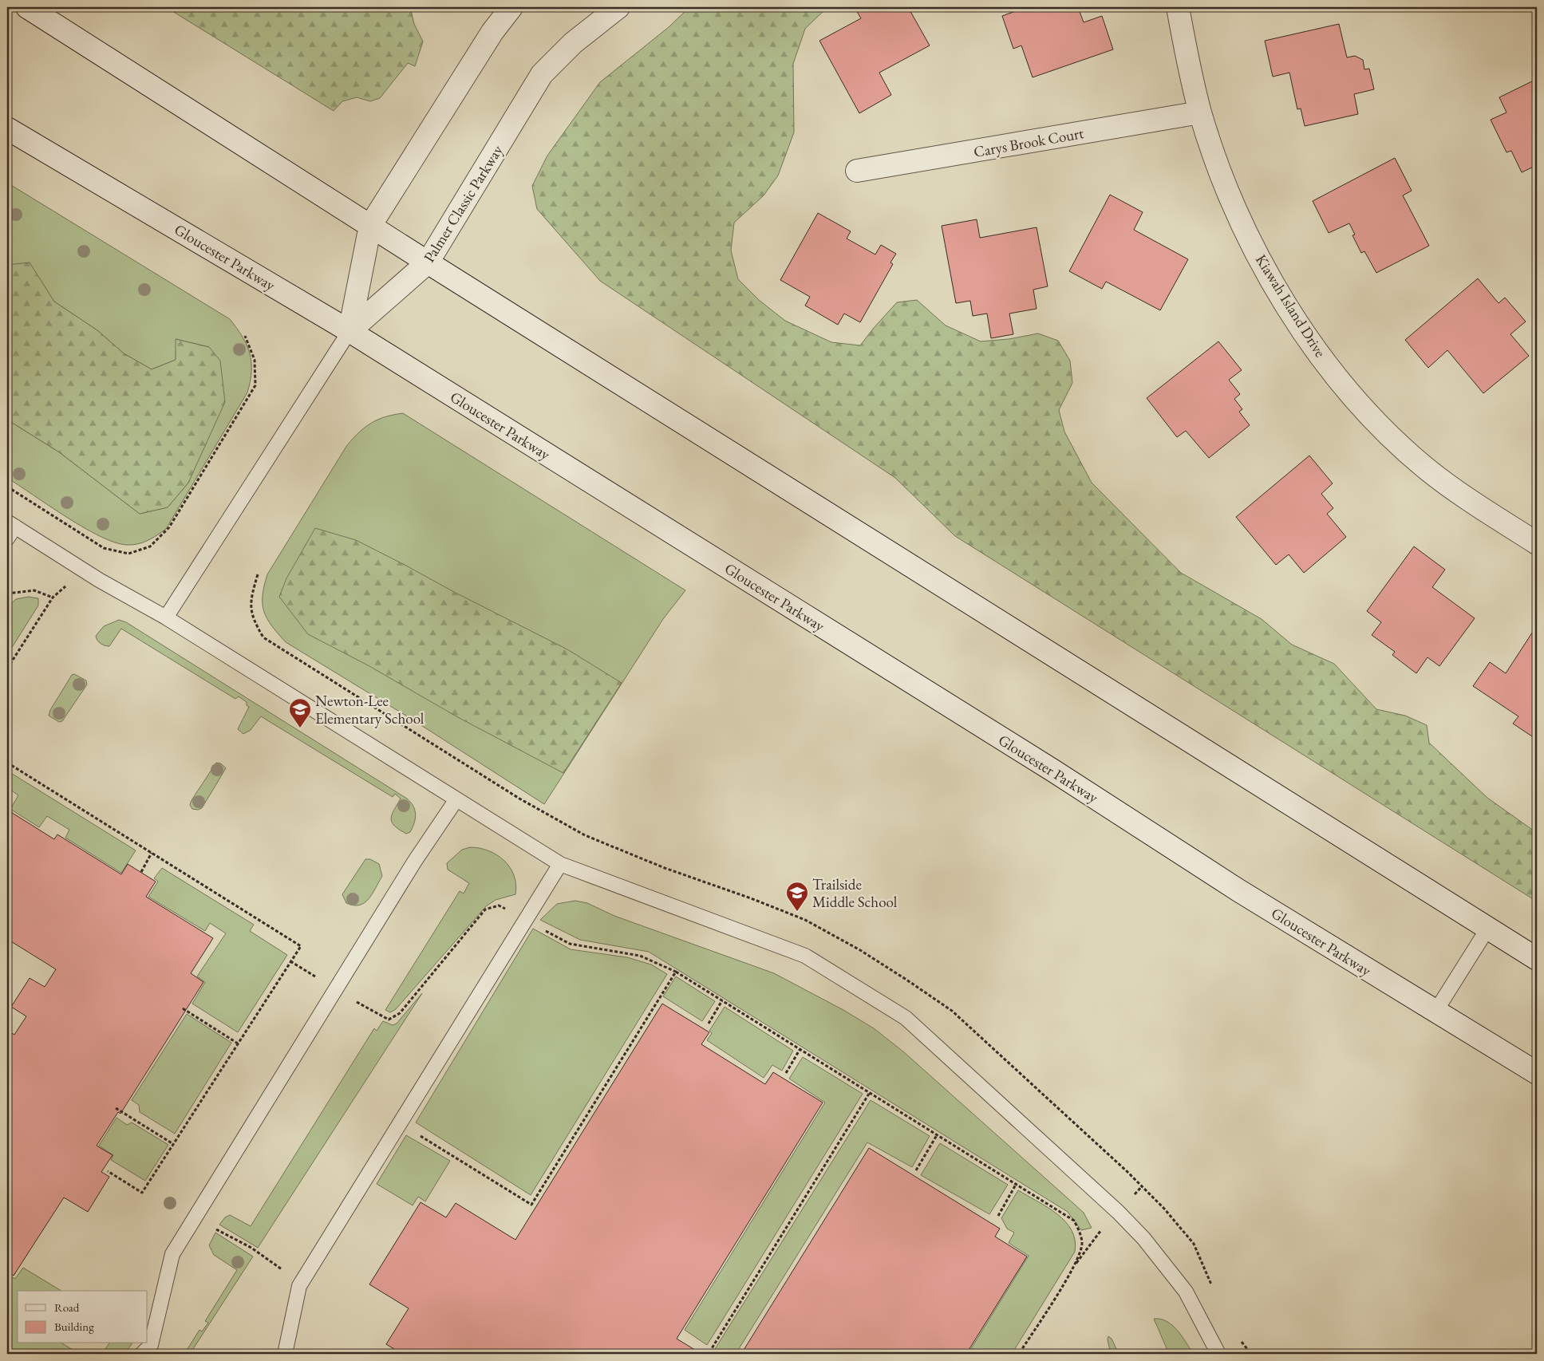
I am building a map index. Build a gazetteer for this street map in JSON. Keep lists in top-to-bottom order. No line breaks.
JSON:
{"streets":{"main road":["Carys Brook Court","Palmer Classic Parkway","Gloucester Parkway","Kiawah Island Drive"]},"crossings":[["Carys Brook Court","Kiawah Island Drive"],["Palmer Classic Parkway","Gloucester Parkway"]],"places":{"school or university":["Newton-Lee Elementary School","Trailside Middle School"]},"legend":["Road","Building"]}
